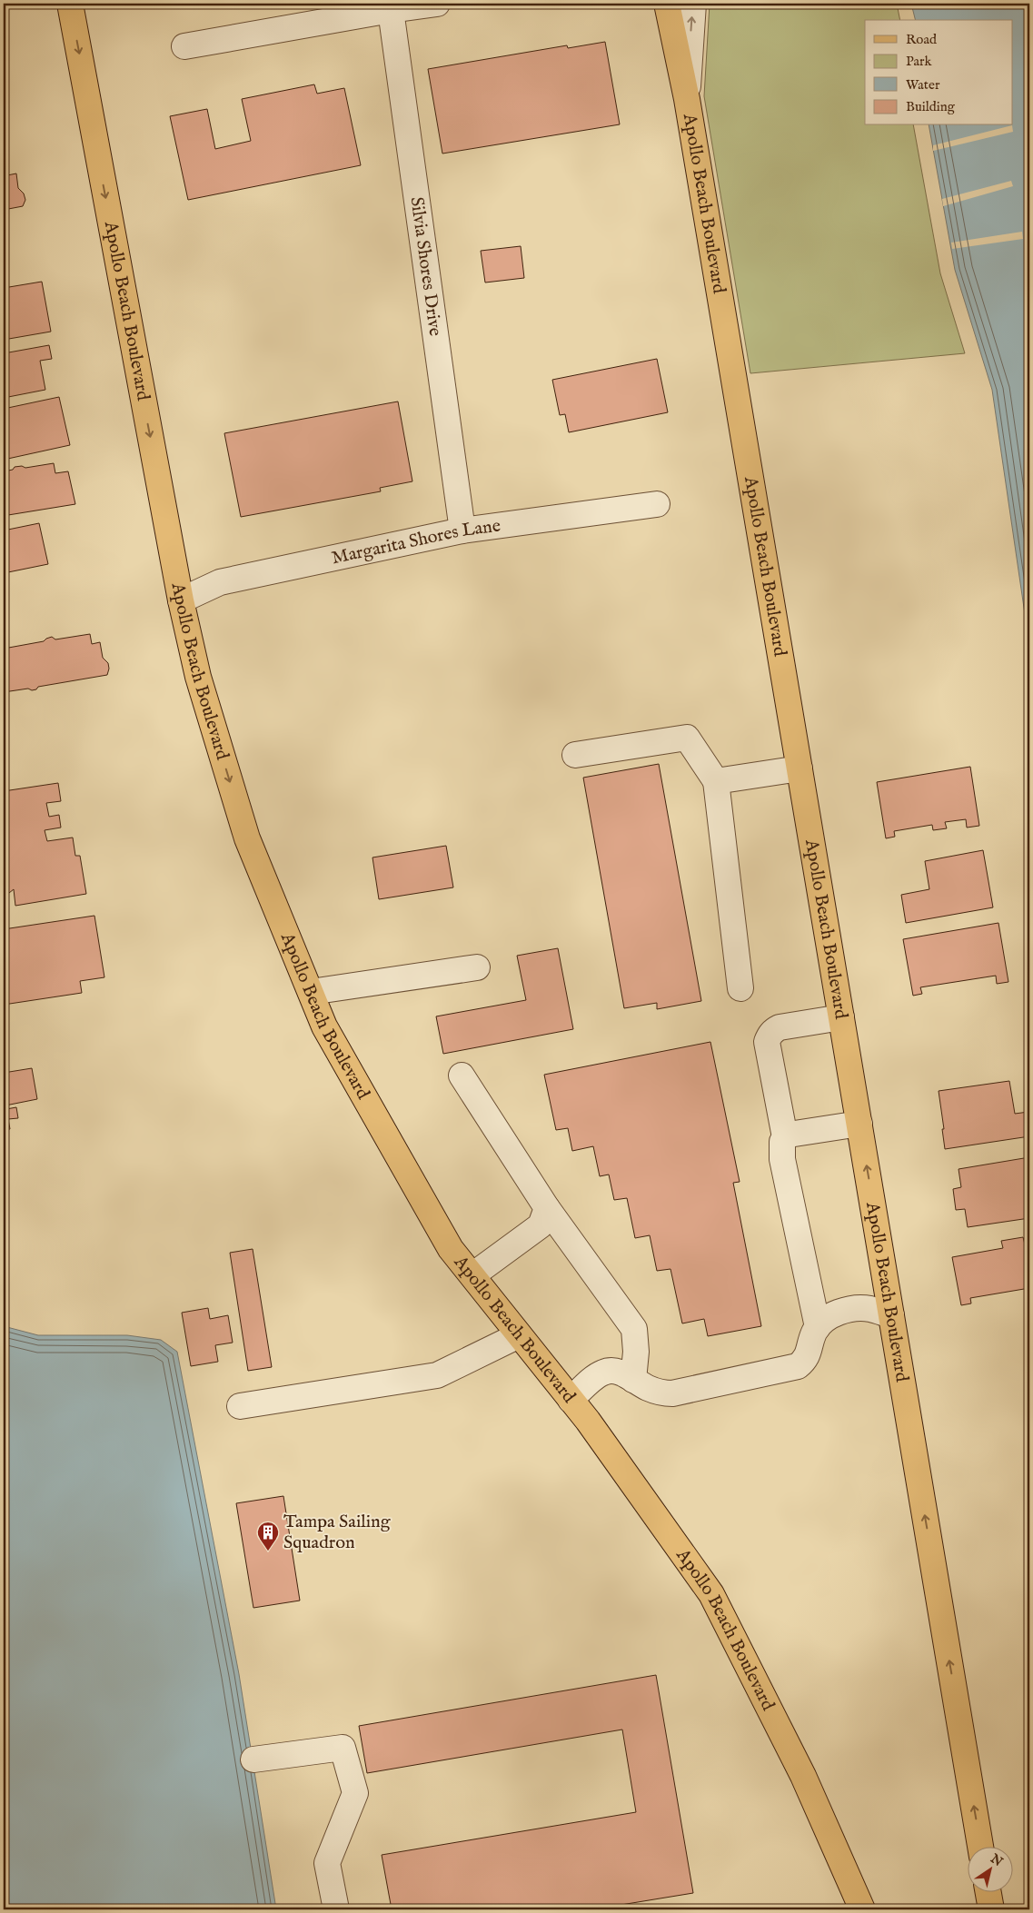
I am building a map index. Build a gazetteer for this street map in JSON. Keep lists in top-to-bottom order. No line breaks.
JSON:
{"streets":{"main road":["Apollo Beach Boulevard"],"street":["Silvia Shores Drive","Margarita Shores Lane"]},"crossings":[["Apollo Beach Boulevard","Margarita Shores Lane"],["Silvia Shores Drive","Margarita Shores Lane"]],"places":{"building":["Tampa Sailing Squadron"]},"legend":["Road","Park","Water","Building"],"north":"top right"}
